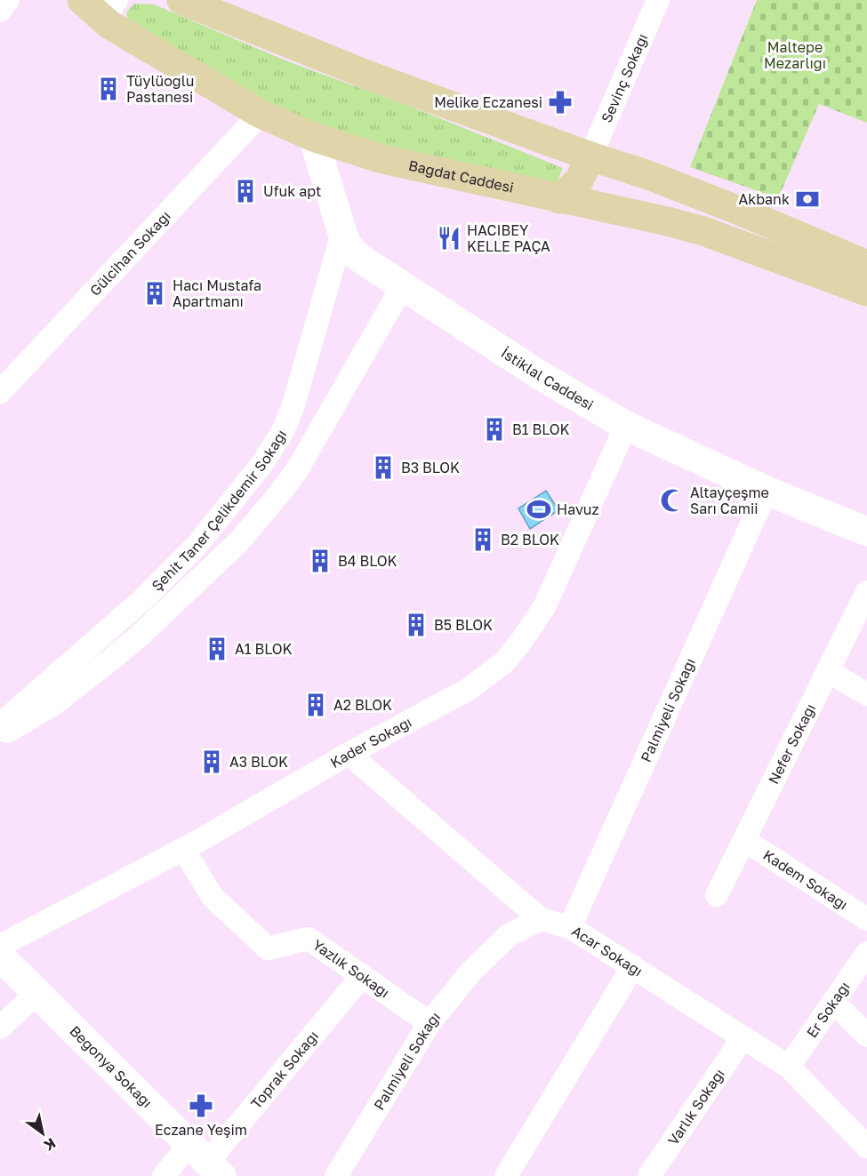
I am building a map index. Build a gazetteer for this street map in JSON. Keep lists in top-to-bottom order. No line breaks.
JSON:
{"streets":{"main road":["Bağdat Caddesi"],"street":["Sevinç Sokağı","Gülcihan Sokağı","İstiklal Caddesi","Şehit Taner Çelikdemir Sokağı","Palmiyeli Sokağı","Kader Sokağı","Nefer Sokağı","Kadem Sokağı","Acar Sokağı","Yazlık Sokağı","Er Sokağı","Begonya Sokağı","Toprak Sokağı","Varlık Sokağı"]},"crossings":[["Bağdat Caddesi","Gülcihan Sokağı"],["Bağdat Caddesi","İstiklal Caddesi"],["İstiklal Caddesi","Şehit Taner Çelikdemir Sokağı"],["İstiklal Caddesi","Palmiyeli Sokağı"],["İstiklal Caddesi","Kader Sokağı"],["Palmiyeli Sokağı","Acar Sokağı"],["Palmiyeli Sokağı","Yazlık Sokağı"],["Kader Sokağı","Acar Sokağı"],["Kader Sokağı","Yazlık Sokağı"],["Nefer Sokağı","Kadem Sokağı"],["Acar Sokağı","Er Sokağı"],["Acar Sokağı","Varlık Sokağı"],["Yazlık Sokağı","Toprak Sokağı"],["Begonya Sokağı","Toprak Sokağı"]],"parks":["Maltepe Mezarlığı"],"places":{"building":["Tüylüoğlu Pastanesi","Ufuk apt","Hacı Mustafa Apartmanı","B1 BLOK","B3 BLOK","B2 BLOK","B4 BLOK","B5 BLOK","A1 BLOK","A2 BLOK","A3 BLOK"],"pharmacy":["Melike Eczanesi","Eczane Yeşim"],"bank":["Akbank"],"restaurant":["HACIBEY KELLE PAÇA"],"mosque":["Altayçeşme Sarı Camii"],"sports":["Havuz"]},"north":"bottom right"}
